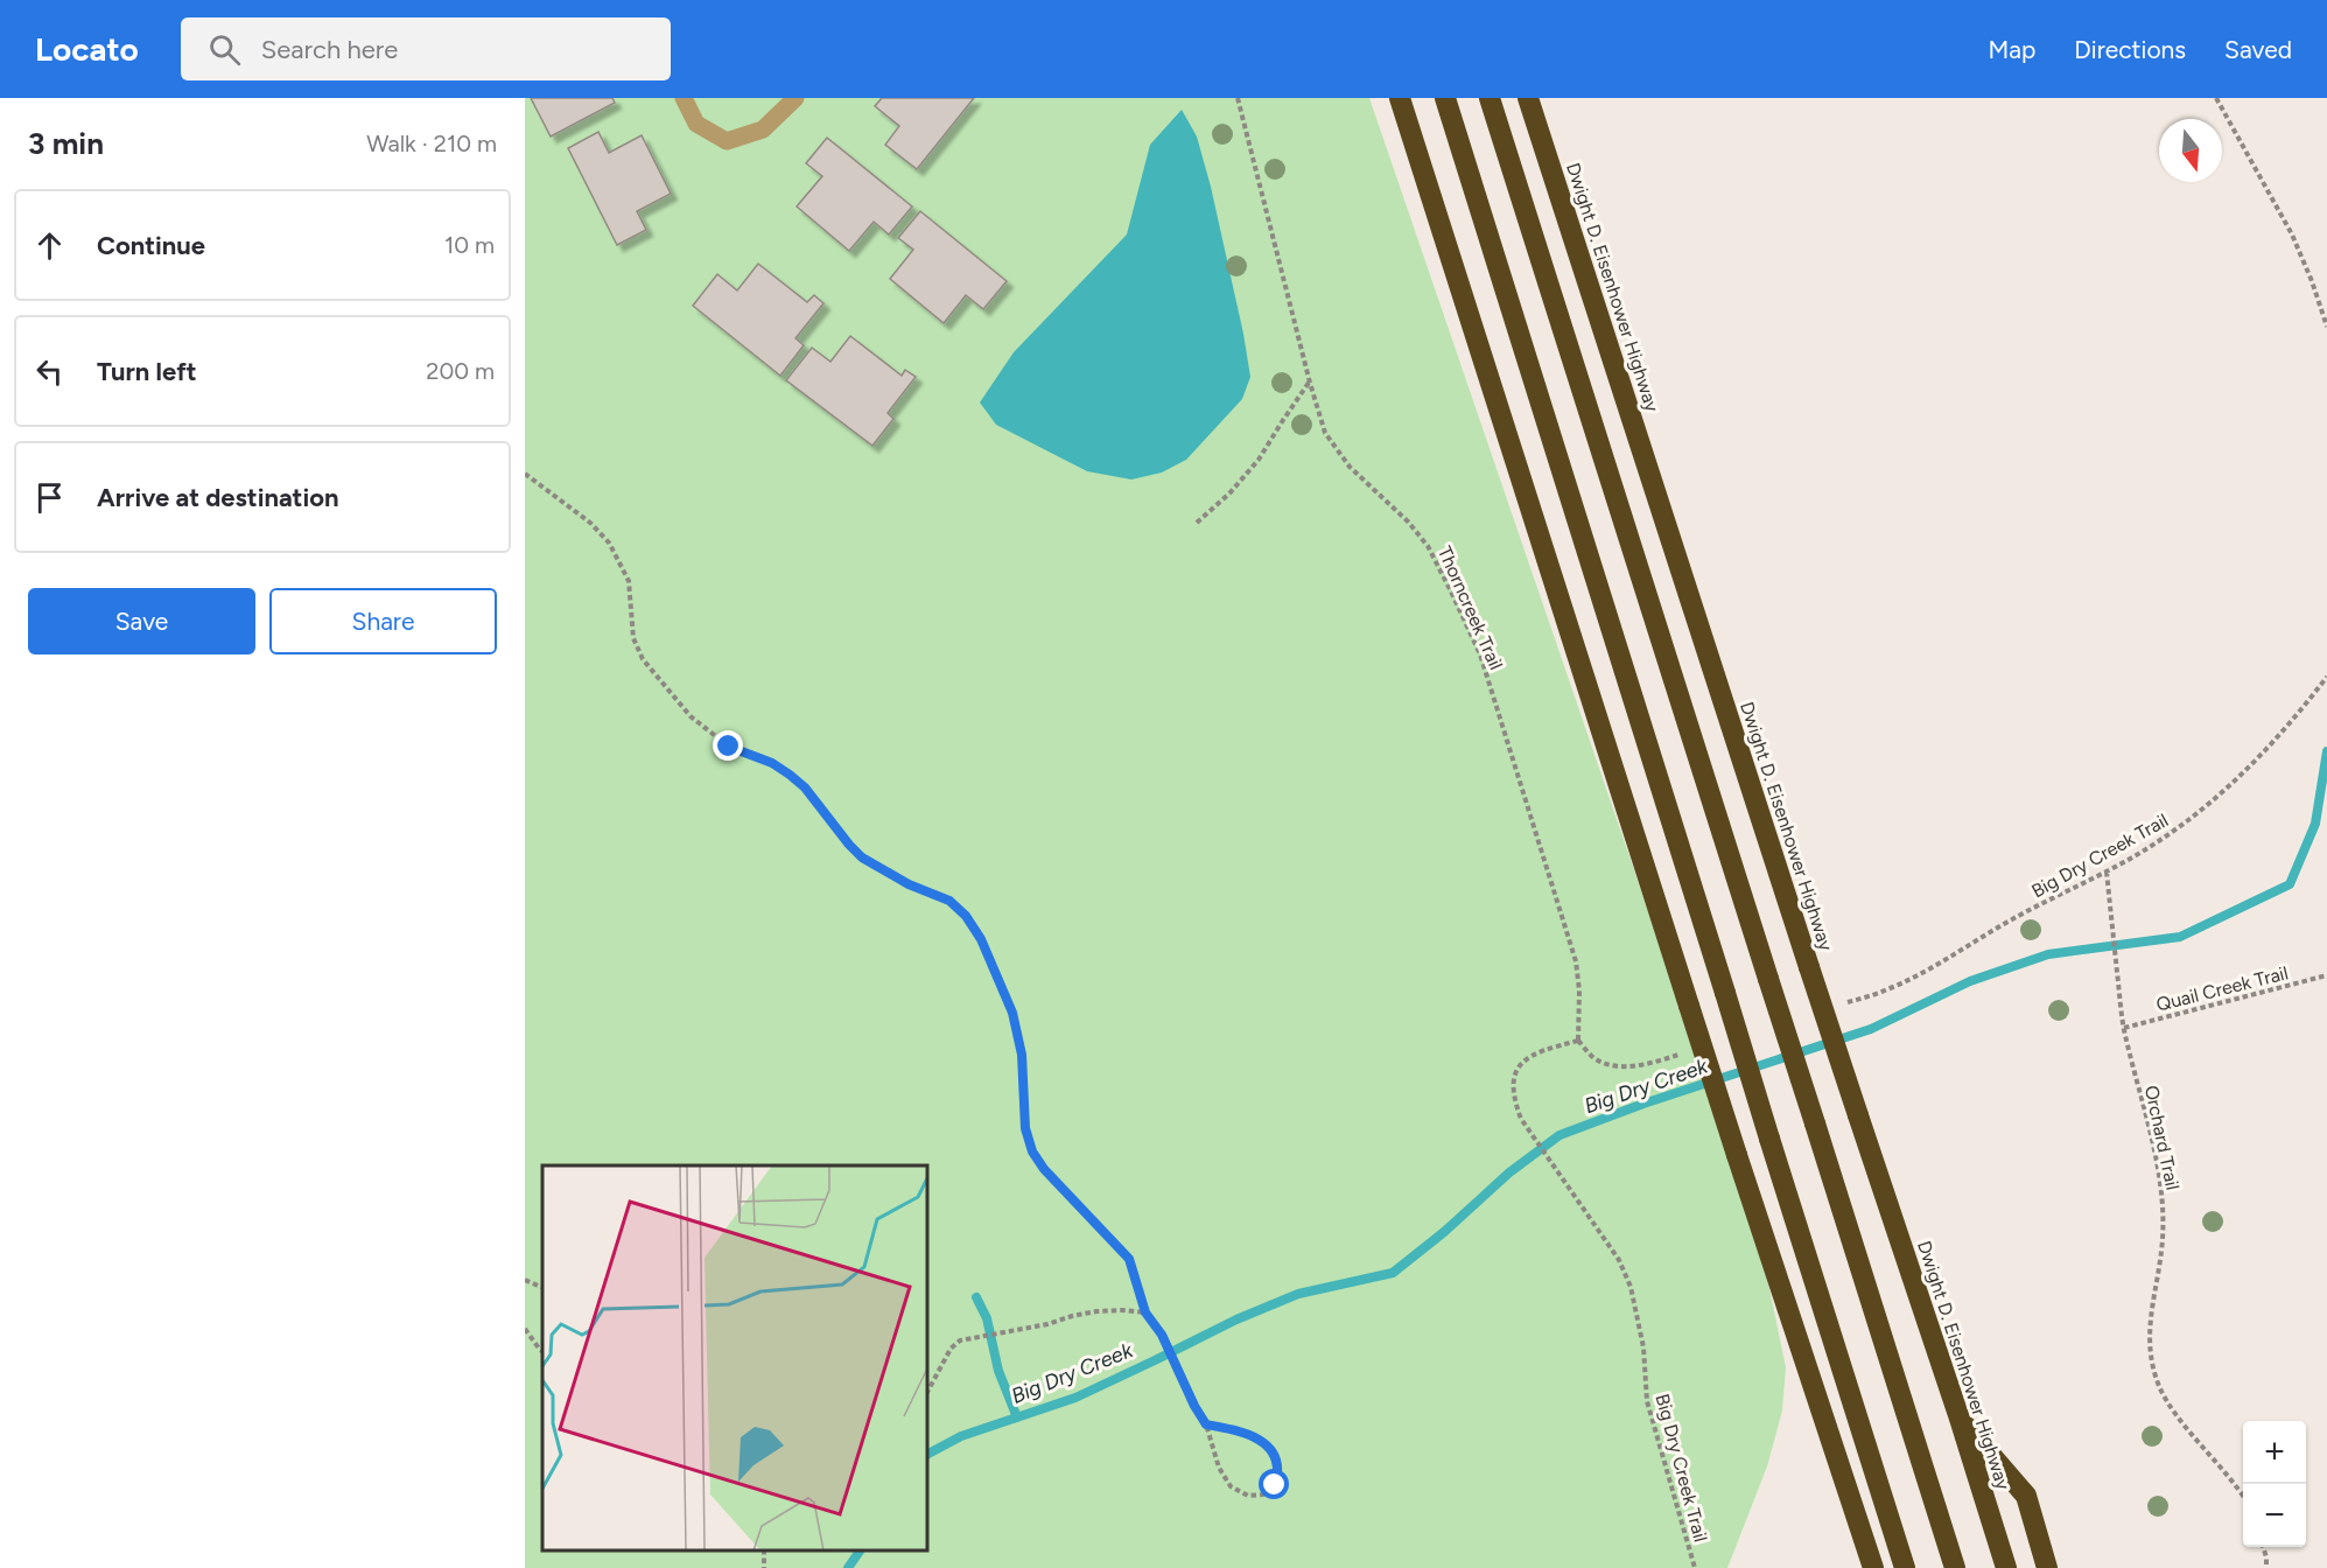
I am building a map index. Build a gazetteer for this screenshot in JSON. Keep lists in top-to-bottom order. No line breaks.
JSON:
{"streets":{"highway":["Dwight D. Eisenhower Highway"],"path":["Thorncreek Trail","Big Dry Creek Trail","Quail Creek Trail","Orchard Trail"]},"crossings":[["Thorncreek Trail","Big Dry Creek Trail"],["Big Dry Creek Trail","Orchard Trail"],["Quail Creek Trail","Orchard Trail"]],"water":["Big Dry Creek"],"north":"bottom","page":{"header":"Locato","search":"Search here","nav":["Map","Directions","Saved"],"heading":["3 min","Walk · 210 m"],"list":[["Continue","10 m"],["Turn left","200 m"],"Arrive at destination"],"buttons":["Save","Share"],"map_buttons":["+","−"]}}
